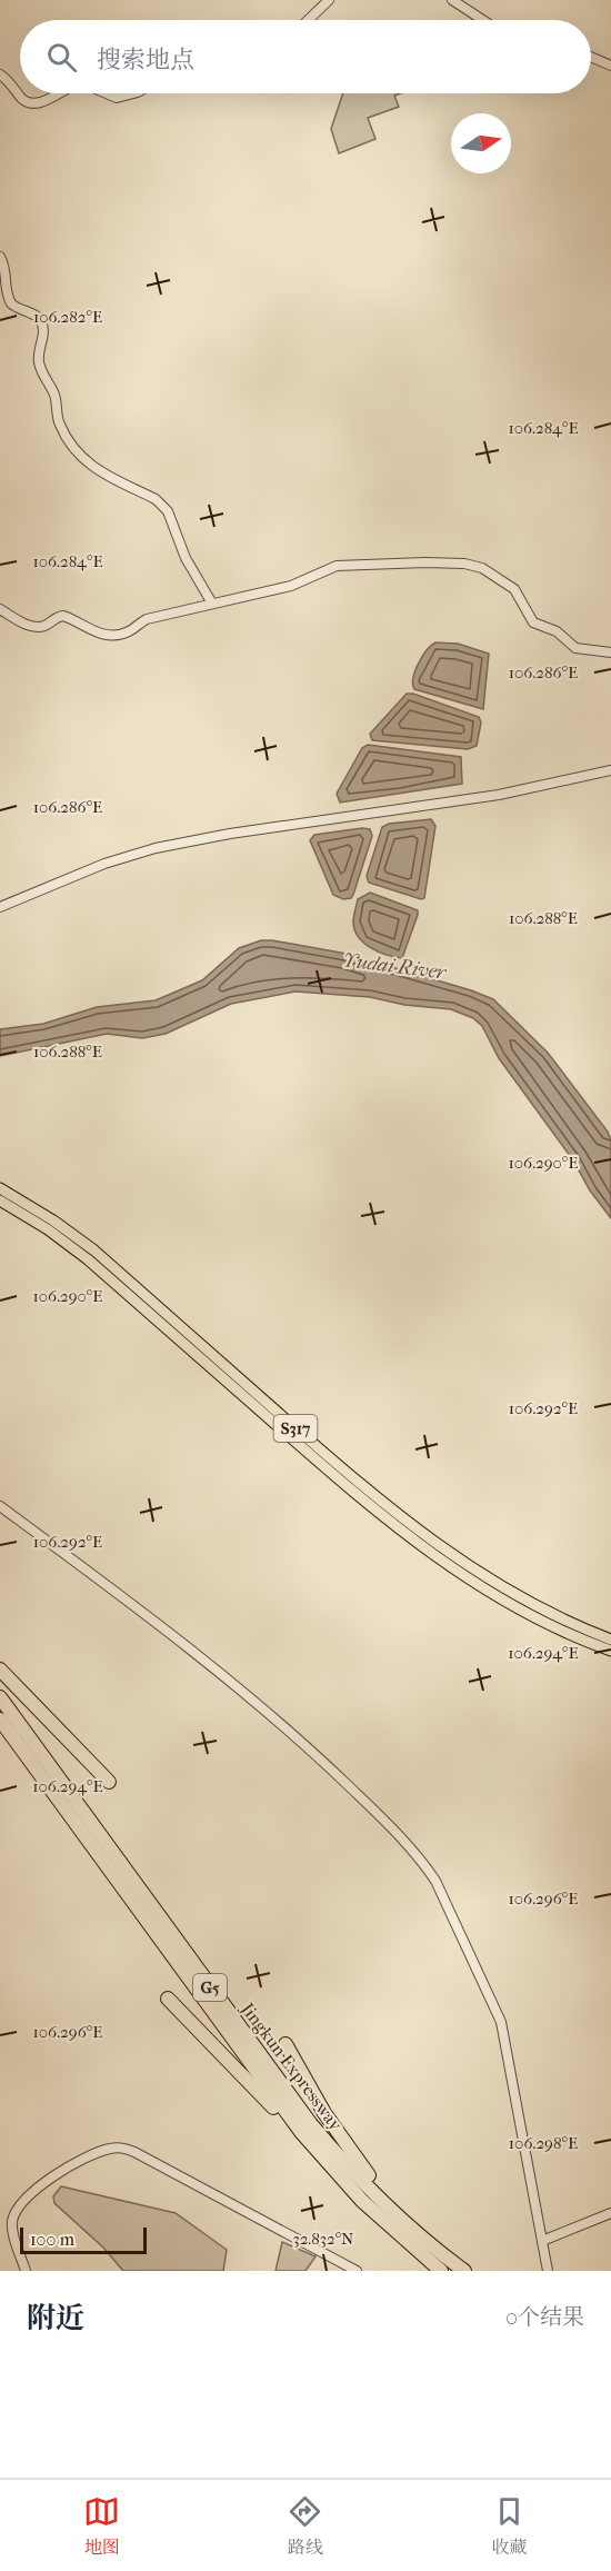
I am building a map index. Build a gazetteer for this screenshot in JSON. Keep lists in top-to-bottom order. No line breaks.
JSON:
{"streets":{"highway":["G5","Jingkun Expressway"],"main road":["S317"]},"water":["Yudai River"],"scale_bar":"100 m","north":"right","page":{"search":"搜索地点","scale":"100 m","heading":["附近","0个结果"],"nav":["地图","路线","收藏"]},"coordinates":["106.282°E","106.284°E","106.286°E","106.288°E","106.290°E","106.292°E","106.294°E","106.296°E","106.298°E","32.832°N"]}
